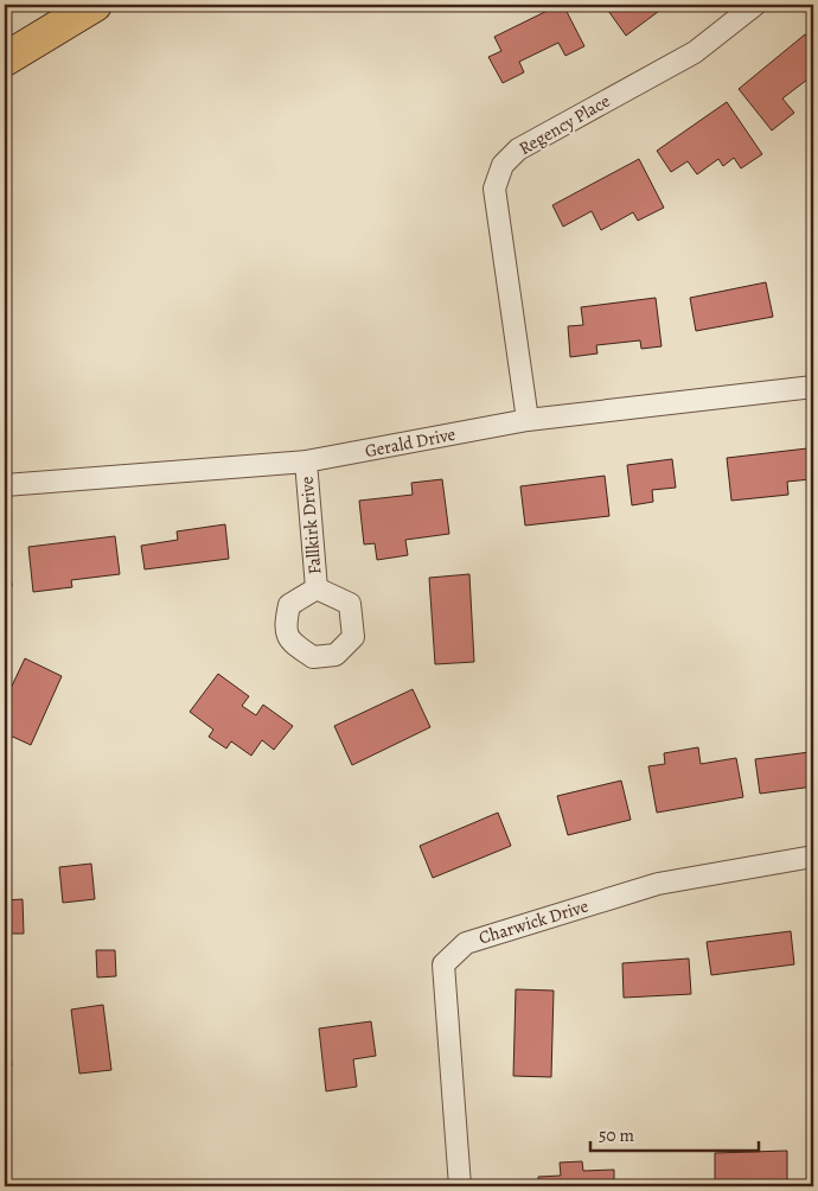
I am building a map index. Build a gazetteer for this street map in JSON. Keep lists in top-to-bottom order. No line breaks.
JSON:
{"streets":{"street":["Regency Place","Gerald Drive","Fallkirk Drive","Charwick Drive"]},"crossings":[["Regency Place","Gerald Drive"],["Gerald Drive","Fallkirk Drive"]],"scale_bar":"50 m"}
